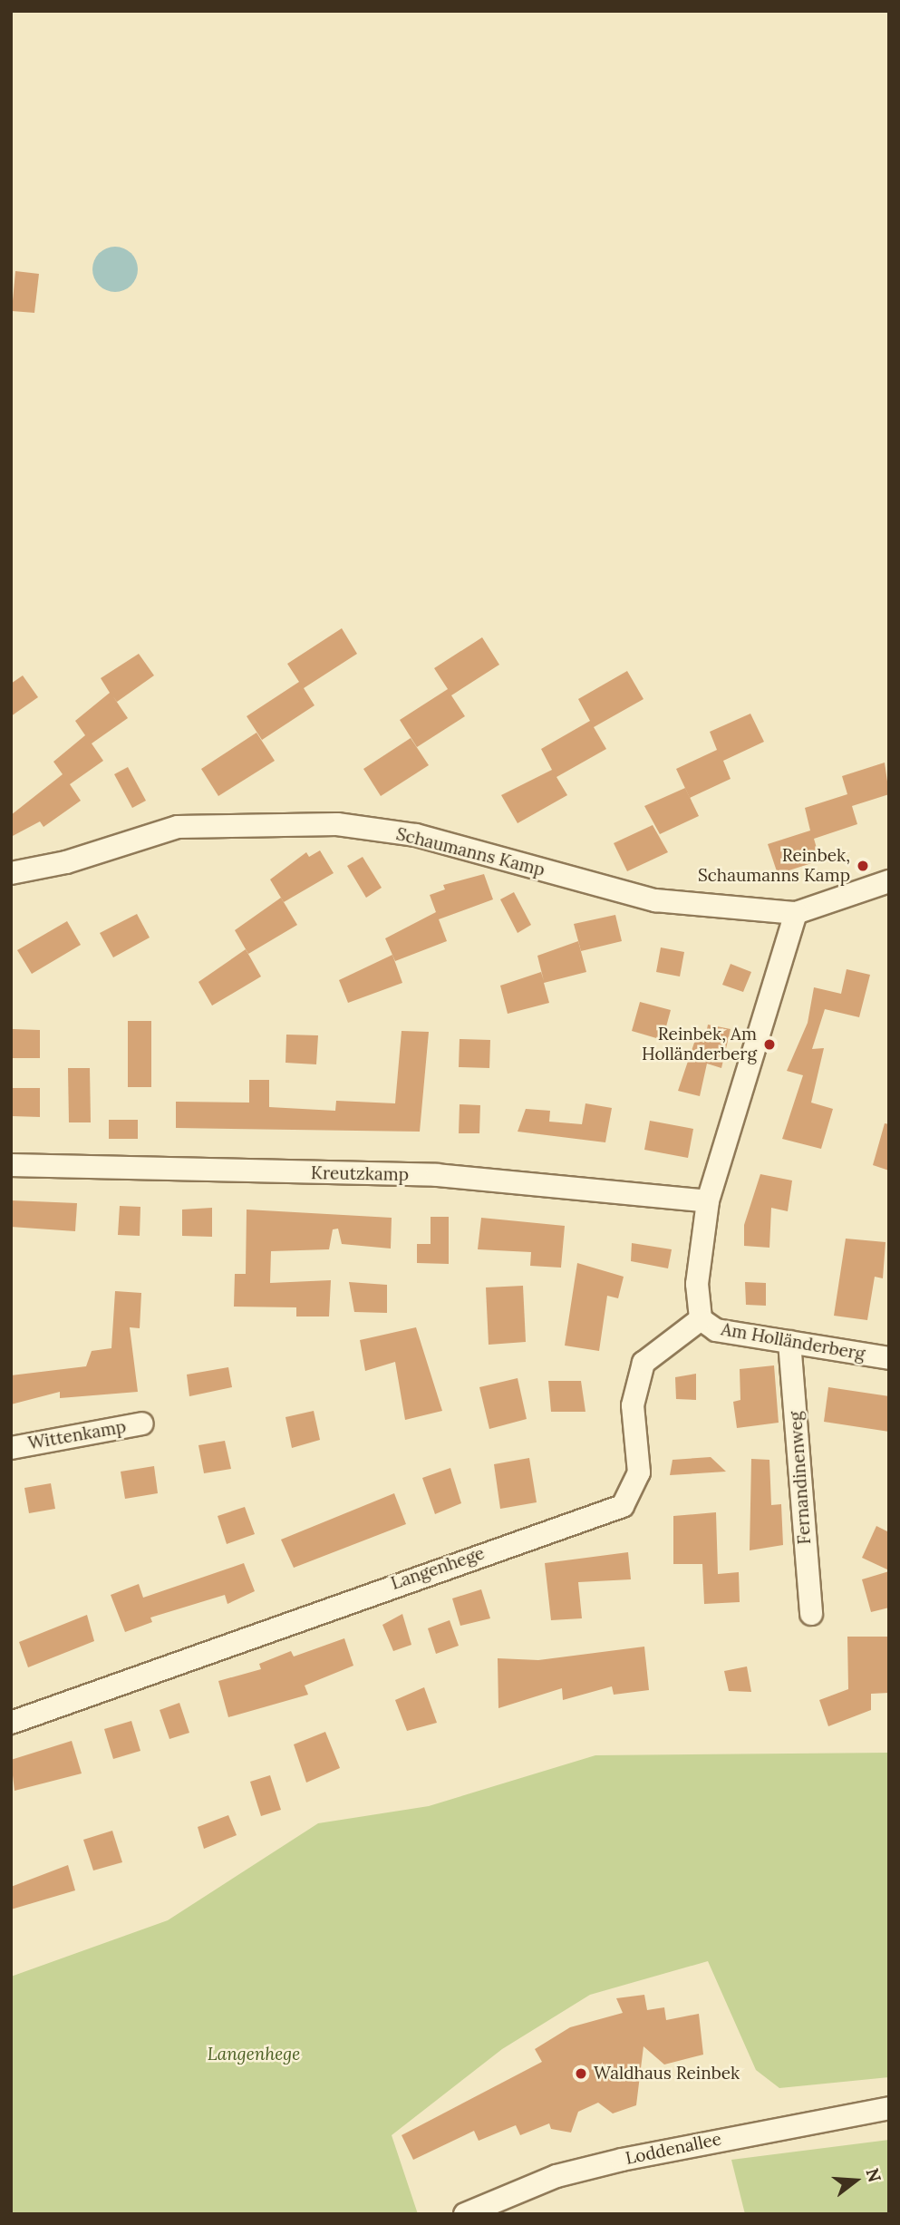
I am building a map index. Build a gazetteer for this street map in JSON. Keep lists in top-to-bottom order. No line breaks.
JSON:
{"streets":{"street":["Schaumanns Kamp","Kreutzkamp","Am Holländerberg","Wittenkamp","Fernandinenweg","Langenhege","Loddenallee"]},"crossings":[["Schaumanns Kamp","Am Holländerberg"],["Kreutzkamp","Am Holländerberg"],["Am Holländerberg","Fernandinenweg"],["Am Holländerberg","Langenhege"]],"parks":["Langenhege"],"places":["Reinbek, Schaumanns Kamp","Reinbek, Am Holländerberg","Waldhaus Reinbek"],"north":"right"}
